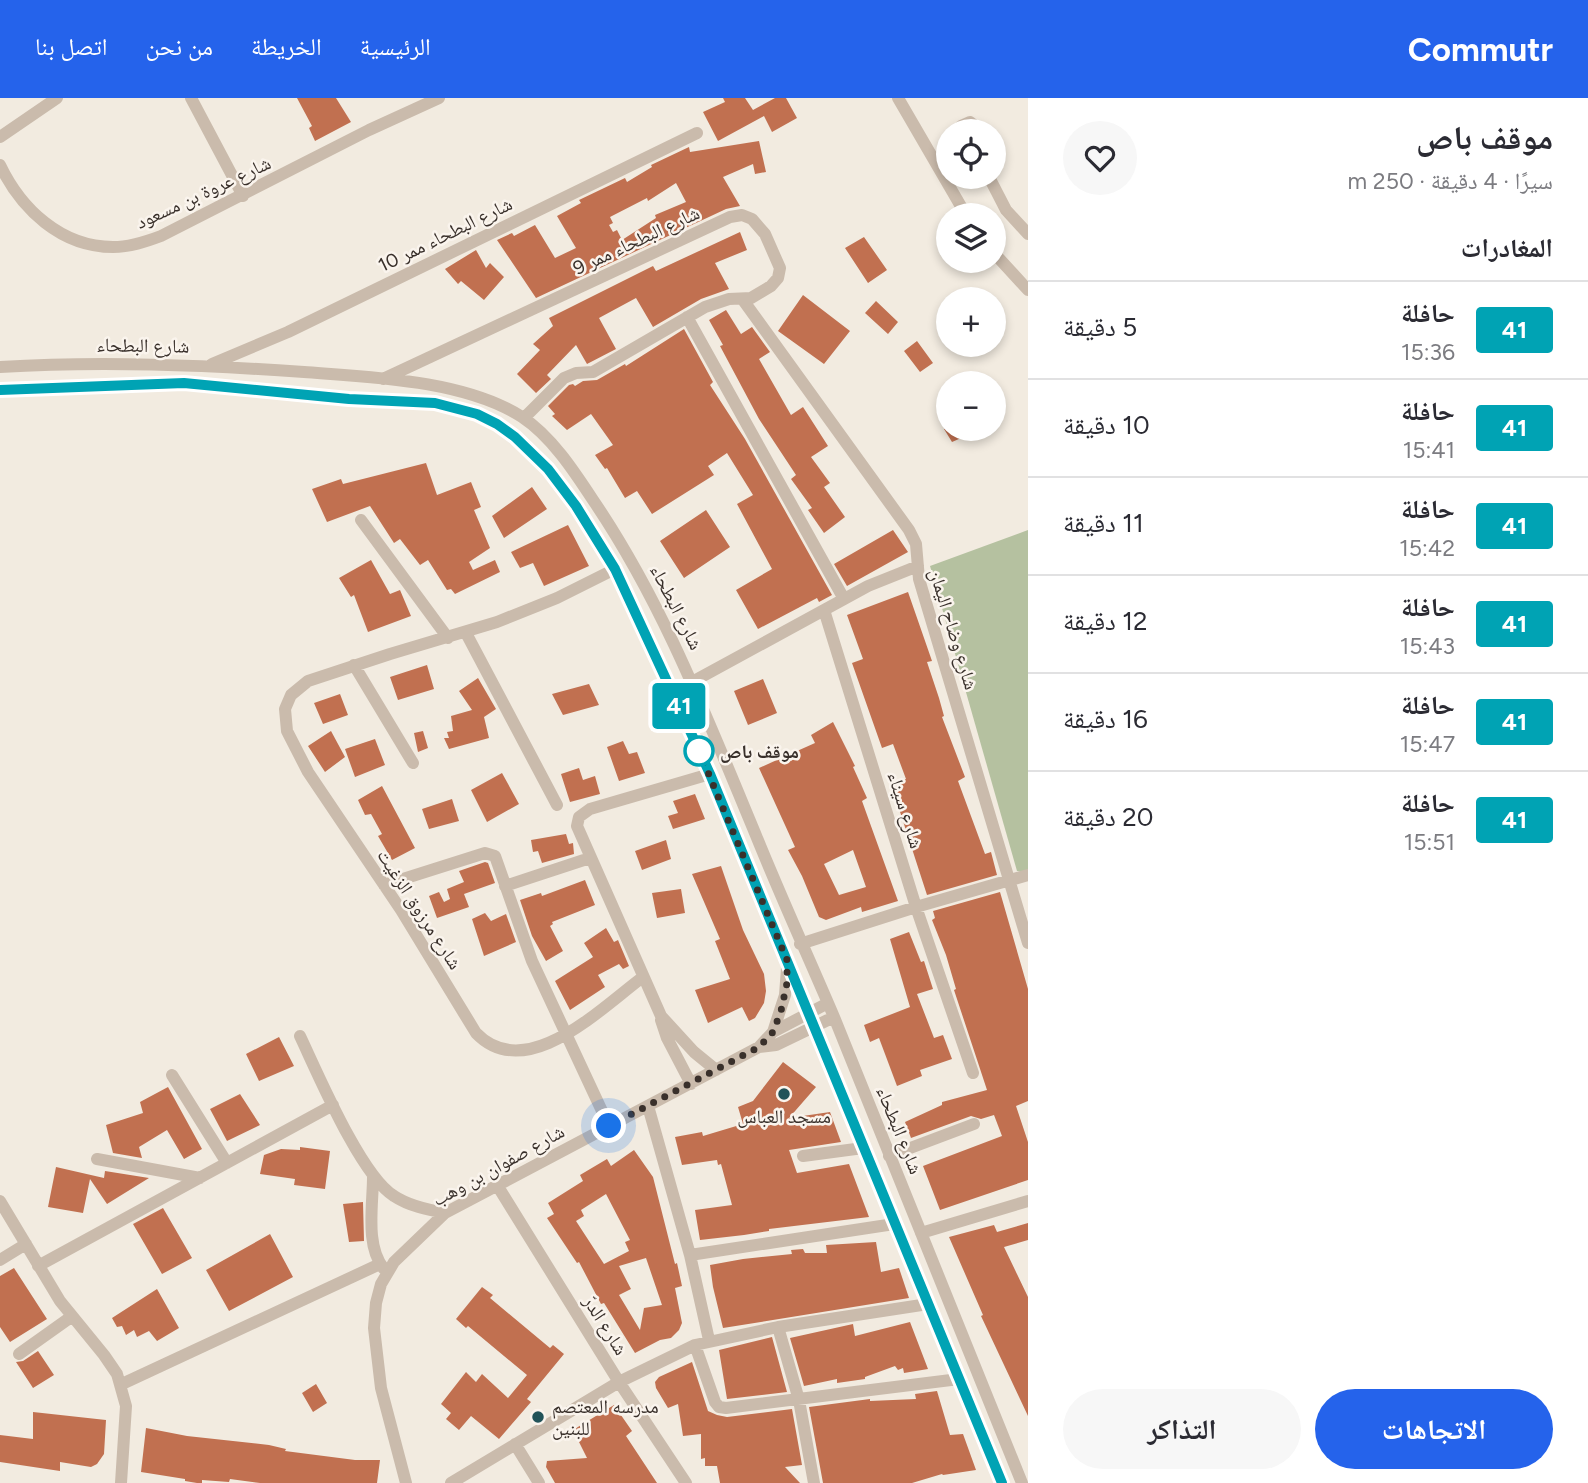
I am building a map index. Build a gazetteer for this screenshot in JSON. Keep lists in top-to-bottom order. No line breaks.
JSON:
{"streets":{"street":["شارع عروة بن مسعود","شارع البطحاء ممر 10","شارع البطحاء ممر 9","شارع البطحاء","شارع وضاح اليمان","شارع سيناء","شارع مرزوق الزغيت","شارع صفوان بن وهب","شارع الدرّ"]},"crossings":[["شارع البطحاء ممر 10","شارع البطحاء"],["شارع البطحاء ممر 9","شارع البطحاء"],["شارع البطحاء","شارع وضاح اليمان"],["شارع البطحاء","شارع مرزوق الزغيت"],["شارع البطحاء","شارع صفوان بن وهب"],["شارع وضاح اليمان","شارع سيناء"],["شارع صفوان بن وهب","شارع الدرّ"]],"places":["موقف باص","مسجد العباس","مدرسه المعتصم للبنين"],"lines":["bus line 41"],"page":{"header":"Commutr","nav":["الرئيسية","الخريطة","من نحن","اتصل بنا"],"heading":[["موقف باص","سيرًا · 4 دقيقة · 250 m"],"المغادرات"],"on_map":"41","map_buttons":["+","−"],"list":[{"mark":"41","name":"حافلة","note":"15:36","value":"5 دقيقة"},{"mark":"41","name":"حافلة","note":"15:41","value":"10 دقيقة"},{"mark":"41","name":"حافلة","note":"15:42","value":"11 دقيقة"},{"mark":"41","name":"حافلة","note":"15:43","value":"12 دقيقة"},{"mark":"41","name":"حافلة","note":"15:47","value":"16 دقيقة"},{"mark":"41","name":"حافلة","note":"15:51","value":"20 دقيقة"}],"buttons":["الاتجاهات","التذاكر"]}}
